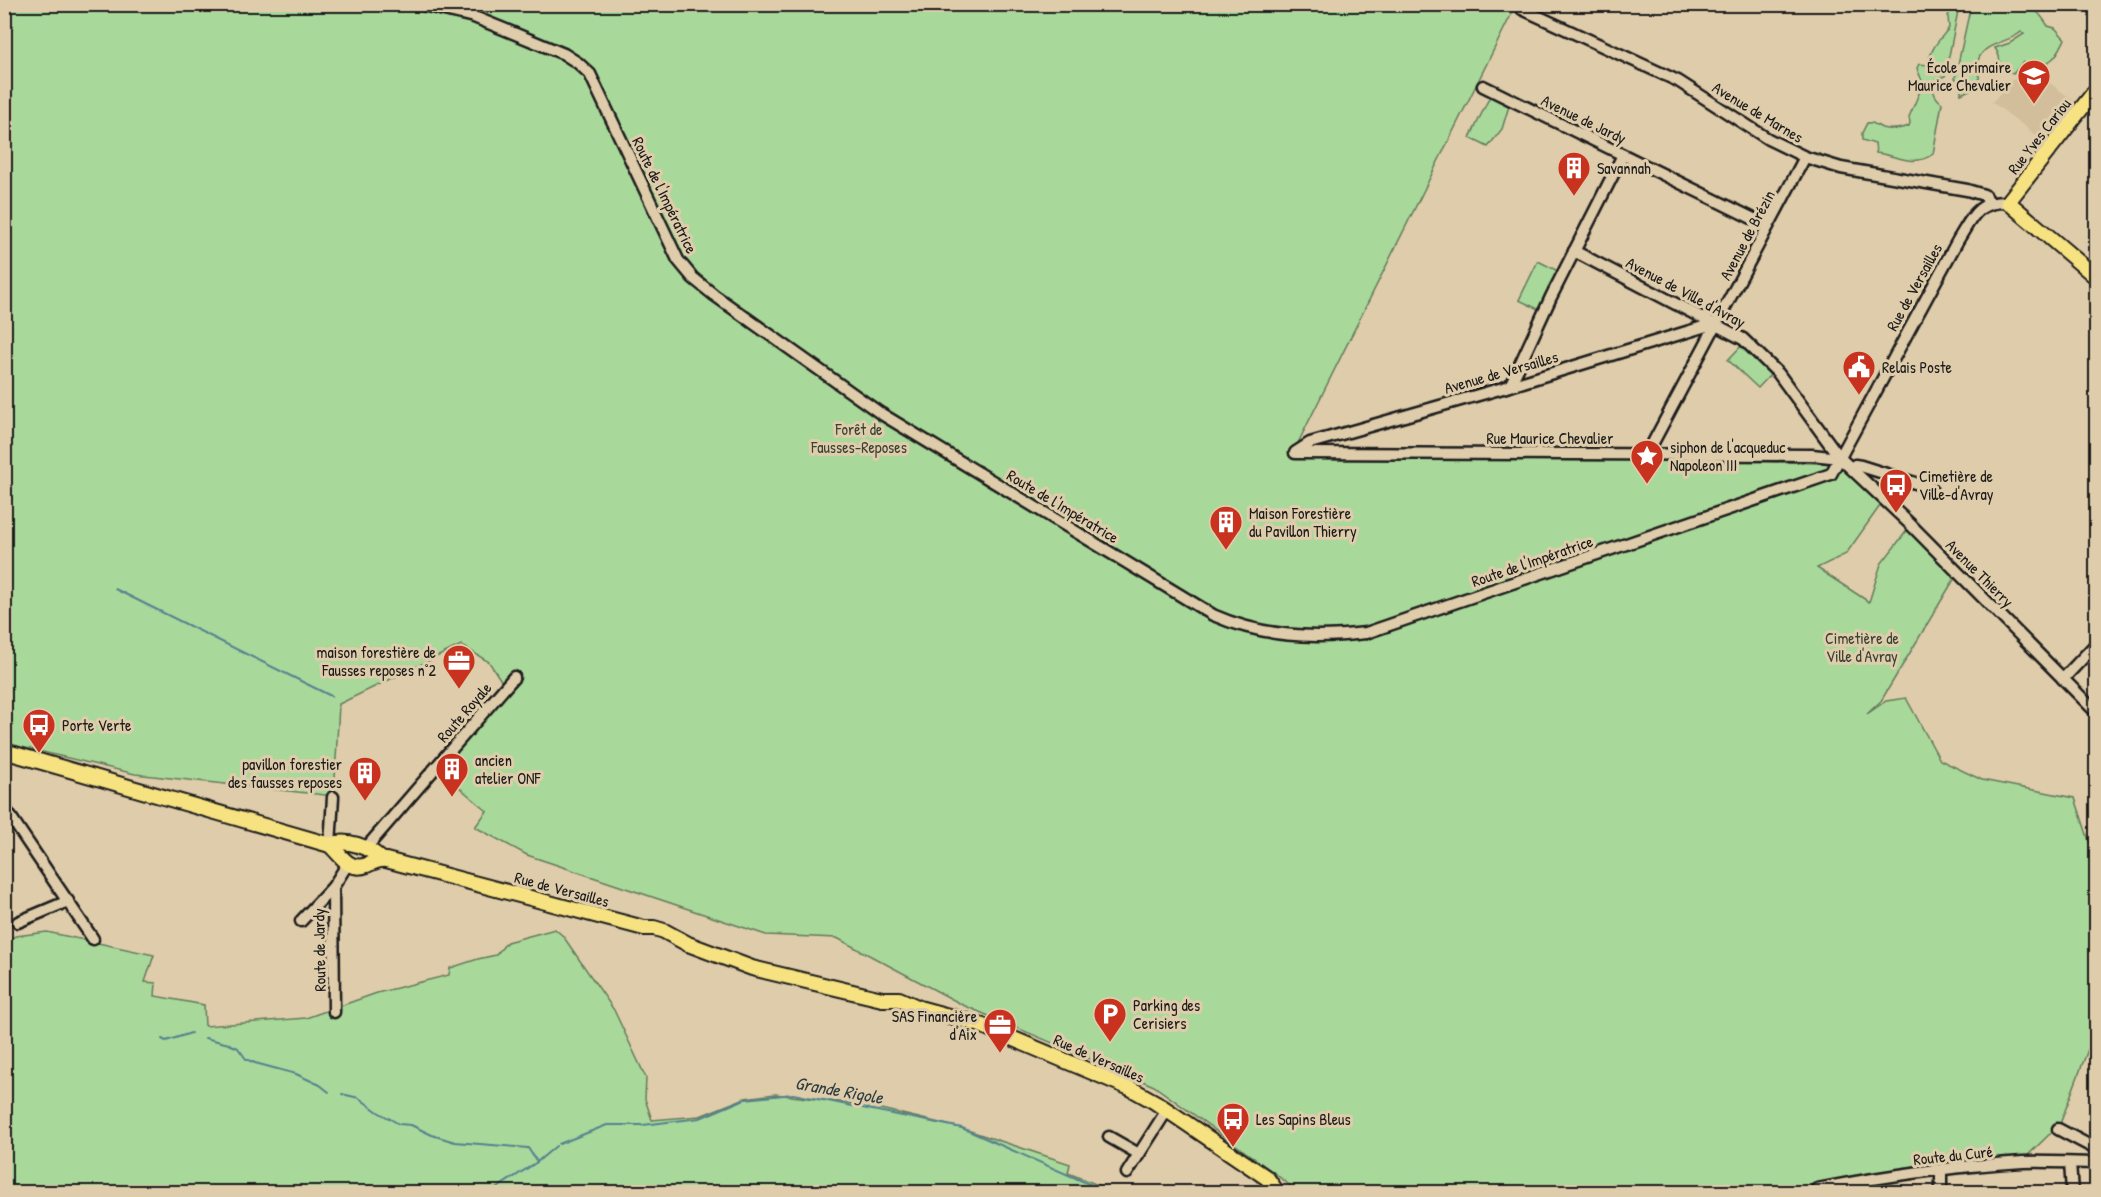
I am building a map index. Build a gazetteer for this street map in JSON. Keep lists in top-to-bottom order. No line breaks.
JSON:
{"streets":{"main road":["Rue Yves Cariou","Rue de Versailles"],"street":["Avenue de Marnes","Avenue de Jardy","Route de l'Impératrice","Avenue de Brézin","Avenue de Ville d'Avray","Avenue de Versailles","Rue Maurice Chevalier","Avenue Thierry","Route Royale","Route de Jardy","Route du Curé"]},"crossings":[["Avenue de Marnes","Avenue de Brézin"],["Avenue de Marnes","Rue de Versailles"],["Avenue de Jardy","Avenue de Brézin"],["Route de l'Impératrice","Rue de Versailles"],["Route de l'Impératrice","Avenue de Ville d'Avray"],["Route de l'Impératrice","Rue Maurice Chevalier"],["Route de l'Impératrice","Avenue Thierry"],["Avenue de Brézin","Avenue de Ville d'Avray"],["Avenue de Brézin","Avenue de Versailles"],["Avenue de Brézin","Rue Maurice Chevalier"],["Rue de Versailles","Avenue de Ville d'Avray"],["Rue de Versailles","Rue Maurice Chevalier"],["Rue de Versailles","Avenue Thierry"],["Avenue de Ville d'Avray","Avenue de Versailles"],["Avenue de Ville d'Avray","Rue Maurice Chevalier"],["Avenue de Ville d'Avray","Avenue Thierry"],["Avenue de Versailles","Rue Maurice Chevalier"],["Rue Maurice Chevalier","Avenue Thierry"]],"water":["Grande Rigole"],"parks":["Forêt de Fausses-Reposes","Cimetière de Ville d'Avray"],"places":{"school or university":["École primaire Maurice Chevalier"],"building":["Savannah","Maison Forestière du Pavillon Thierry","ancien atelier ONF","pavillon forestier des fausses reposes"],"public building":["Relais Poste"],"place":["siphon de l'acqueduc Napoleon III"],"bus stop":["Cimetière de Ville-d'Avray","Porte Verte","Les Sapins Bleus"],"office":["maison forestière de Fausses reposes n°2","SAS Financière d'Aix"],"parking":["Parking des Cerisiers"]}}
